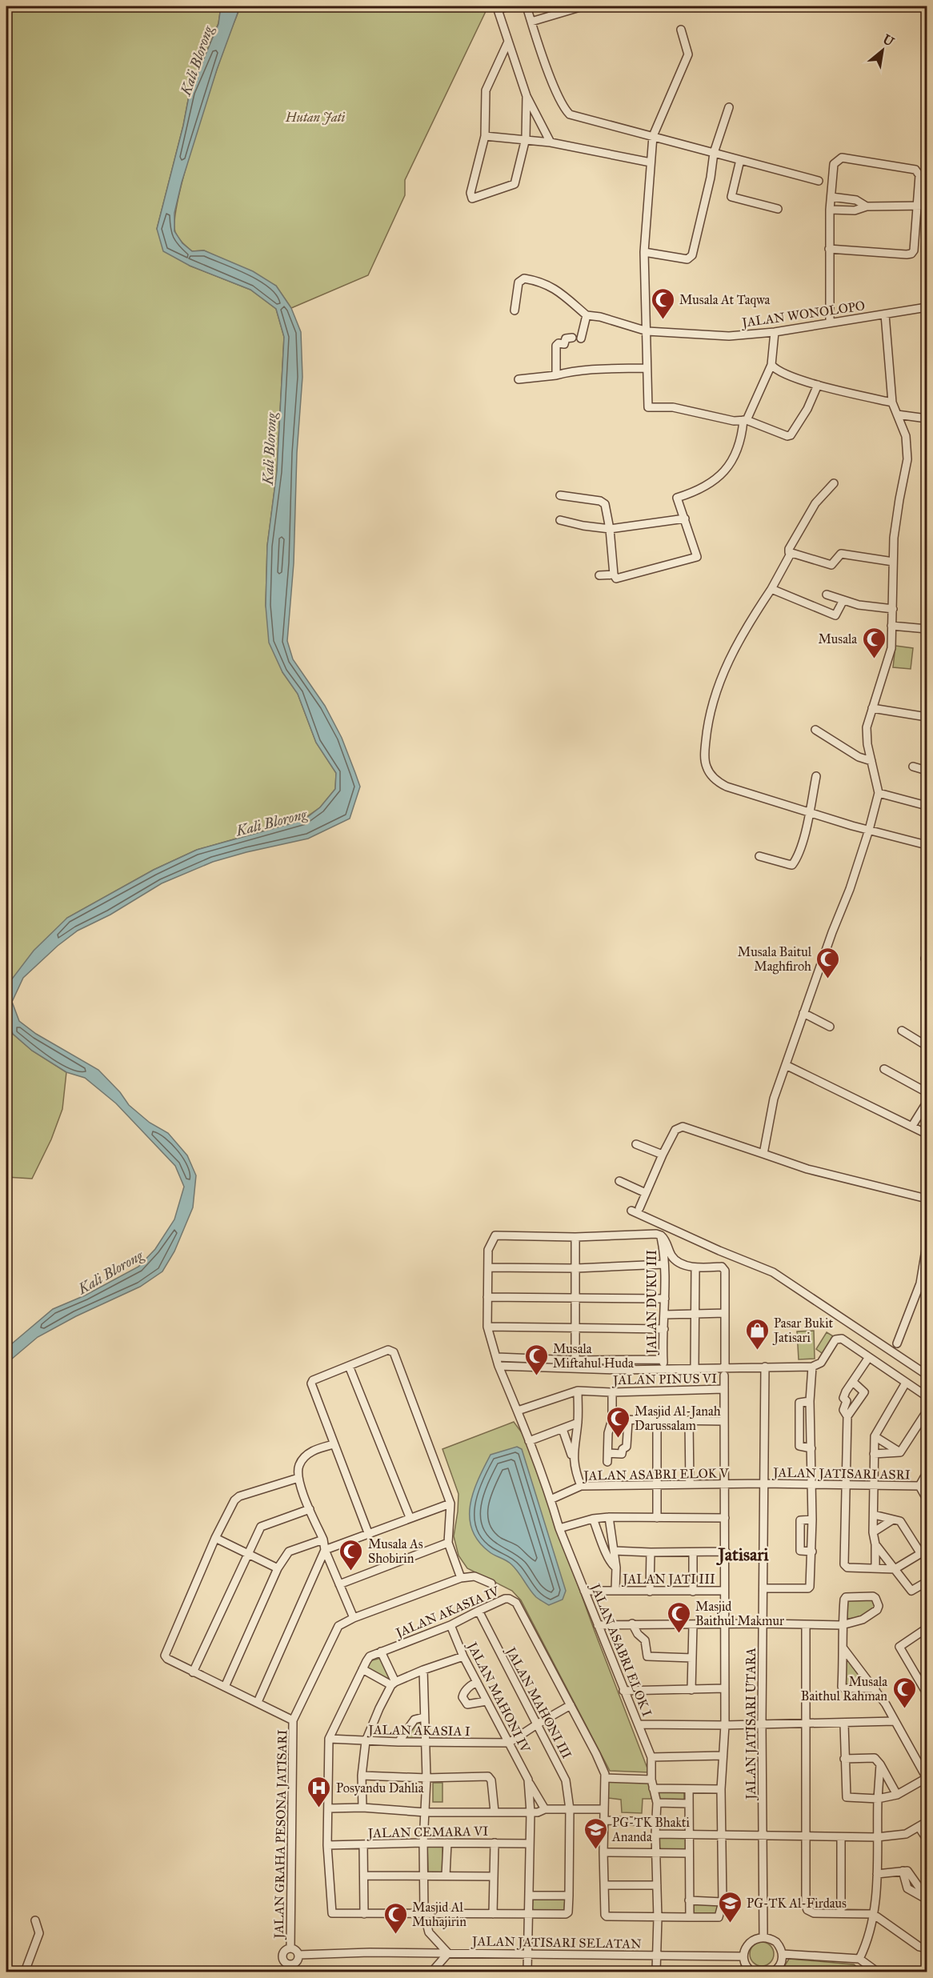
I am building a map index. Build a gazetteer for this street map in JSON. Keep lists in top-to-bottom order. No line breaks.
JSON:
{"streets":{"street":["JALAN WONOLOPO","JALAN DUKU III","JALAN PINUS VI","JALAN JATISARI ASRI","JALAN ASABRI ELOK V","JALAN JATI III","JALAN AKASIA IV","JALAN ASABRI ELOK I","JALAN MAHONI IV","JALAN MAHONI III","JALAN JATISARI UTARA","JALAN AKASIA I","JALAN CEMARA VI","JALAN GRAHA PESONA JATISARI","JALAN JATISARI SELATAN"]},"crossings":[["JALAN JATISARI ASRI","JALAN ASABRI ELOK V"],["JALAN JATISARI ASRI","JALAN JATISARI UTARA"],["JALAN ASABRI ELOK V","JALAN ASABRI ELOK I"],["JALAN ASABRI ELOK V","JALAN JATISARI UTARA"],["JALAN JATI III","JALAN ASABRI ELOK I"],["JALAN AKASIA IV","JALAN MAHONI IV"],["JALAN AKASIA IV","JALAN MAHONI III"],["JALAN AKASIA IV","JALAN AKASIA I"],["JALAN ASABRI ELOK I","JALAN JATISARI SELATAN"],["JALAN MAHONI IV","JALAN AKASIA I"],["JALAN MAHONI IV","JALAN CEMARA VI"],["JALAN MAHONI IV","JALAN JATISARI SELATAN"],["JALAN GRAHA PESONA JATISARI","JALAN JATISARI SELATAN"]],"districts":["Jatisari"],"water":["Kali Blorong"],"parks":["Hutan Jati"],"places":{"mosque":["Musala At Taqwa","Musala","Musala Baitul Maghfiroh","Musala Miftahul Huda","Masjid Al-Janah Darussalam","Musala As Shobirin","Masjid Baithul Makmur","Musala Baithul Rahman","Masjid Al Muhajirin"],"shop":["Pasar Bukit Jatisari"],"hospital":["Posyandu Dahlia"],"school or university":["PG-TK Bhakti Ananda","PG-TK Al-Firdaus"]},"north":"top right"}
